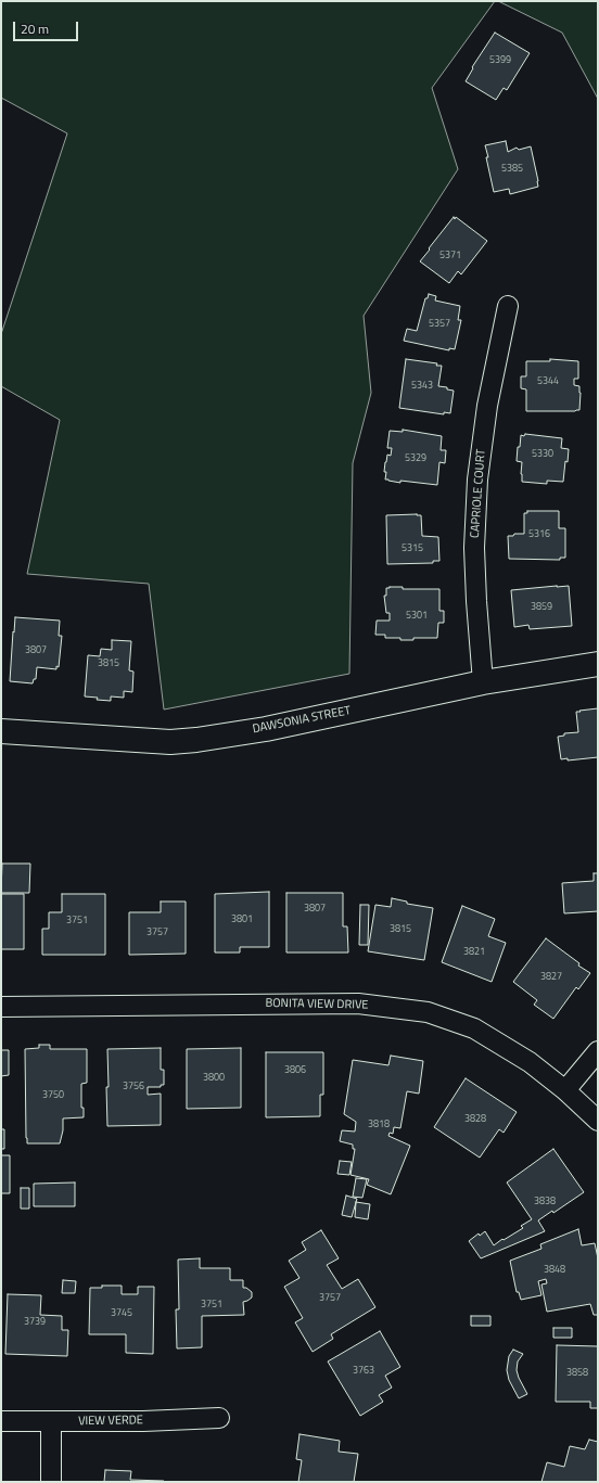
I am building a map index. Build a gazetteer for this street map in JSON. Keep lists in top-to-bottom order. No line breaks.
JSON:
{"streets":{"street":["CAPRIOLE COURT","DAWSONIA STREET","BONITA VIEW DRIVE","VIEW VERDE"]},"crossings":[["CAPRIOLE COURT","DAWSONIA STREET"]],"house_numbers":["5399","5385","5371","5357","5344","5343","5330","5329","5316","5315","3859","5301","3807","3815","3807","3801","3751","3815","3757","3821","3827","3806","3800","3756","3750","3828","3818","3838","3848","3757","3751","3745","3739","3763","3858"],"scale_bar":"20 m"}
